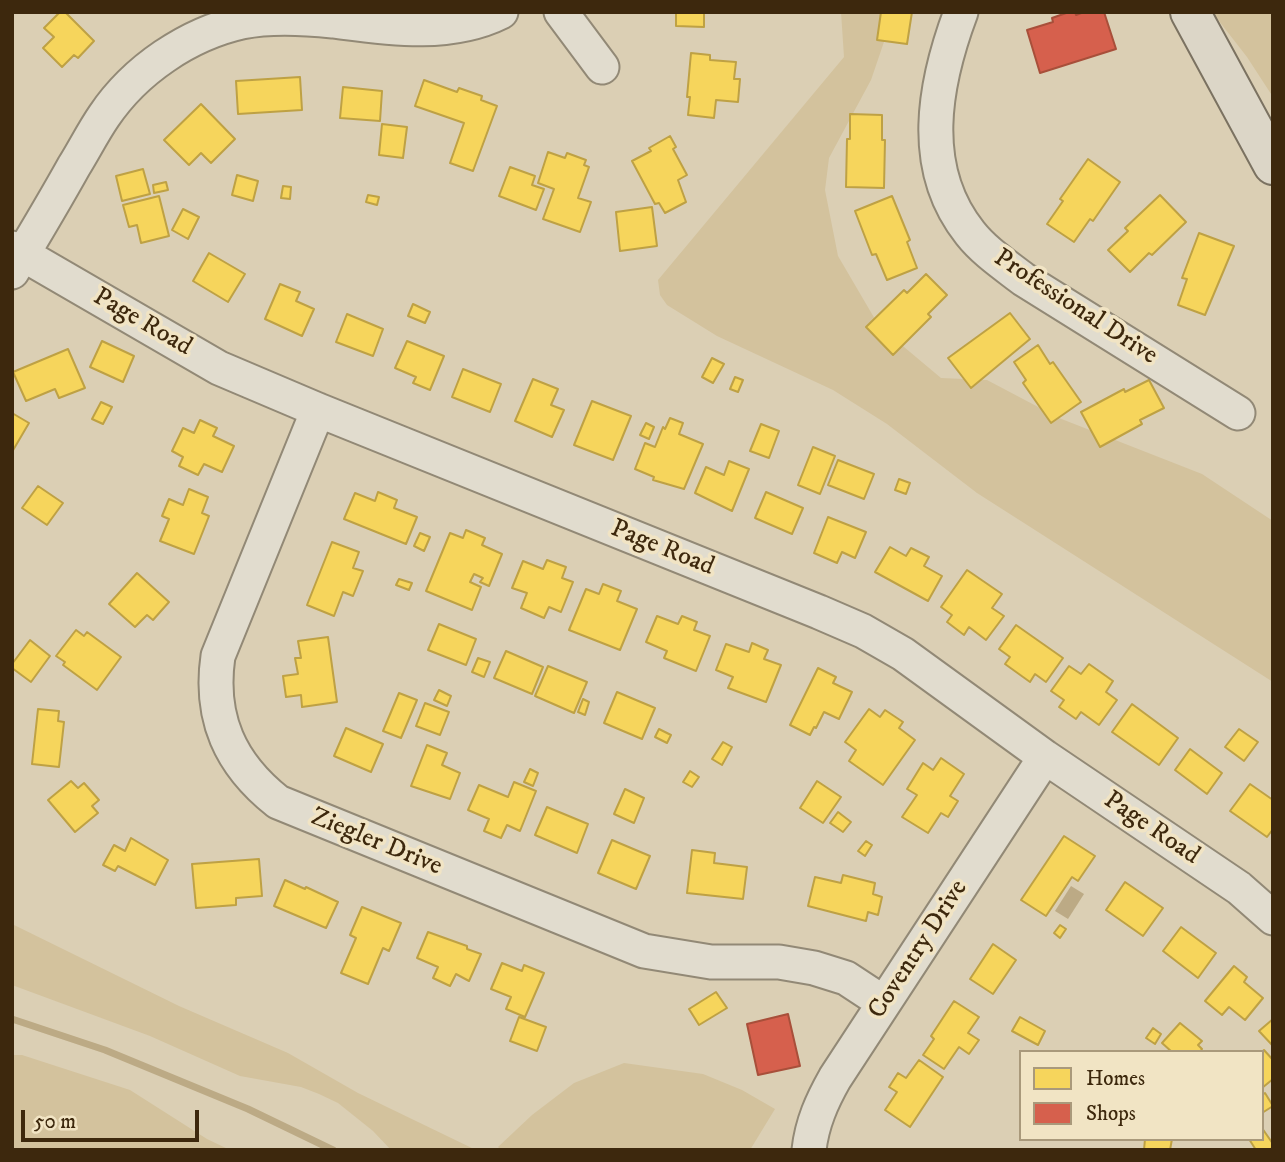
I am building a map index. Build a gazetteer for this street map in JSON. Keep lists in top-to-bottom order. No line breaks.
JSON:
{"streets":{"street":["Professional Drive","Page Road","Ziegler Drive","Coventry Drive"]},"crossings":[["Page Road","Ziegler Drive"],["Page Road","Coventry Drive"],["Ziegler Drive","Coventry Drive"]],"legend":["Homes","Shops"],"scale_bar":"50 m"}
